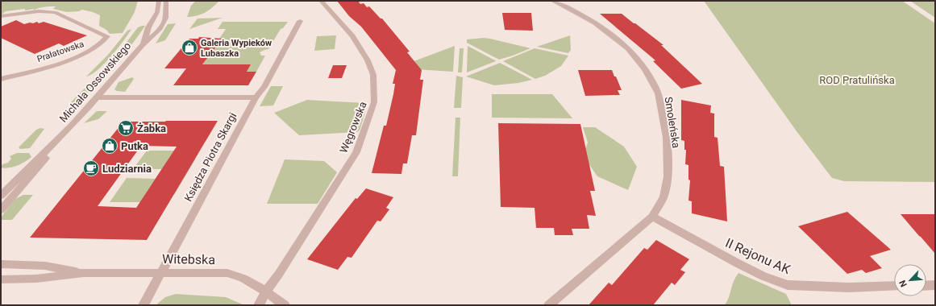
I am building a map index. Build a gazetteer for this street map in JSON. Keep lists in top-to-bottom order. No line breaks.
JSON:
{"streets":{"street":["Prałatowska","Michała Ossowskiego","Smoleńska","Węgrowska","Księdza Piotra Skargi","II Rejonu AK","Witebska"]},"crossings":[["Smoleńska","II Rejonu AK"],["Węgrowska","Witebska"],["Księdza Piotra Skargi","Witebska"]],"parks":["ROD Pratulińska"],"places":{"shop":["Galeria Wypieków Lubaszka","Putka"],"supermarket":["Żabka"],"cafe":["Ludziarnia"]},"north":"bottom left"}
